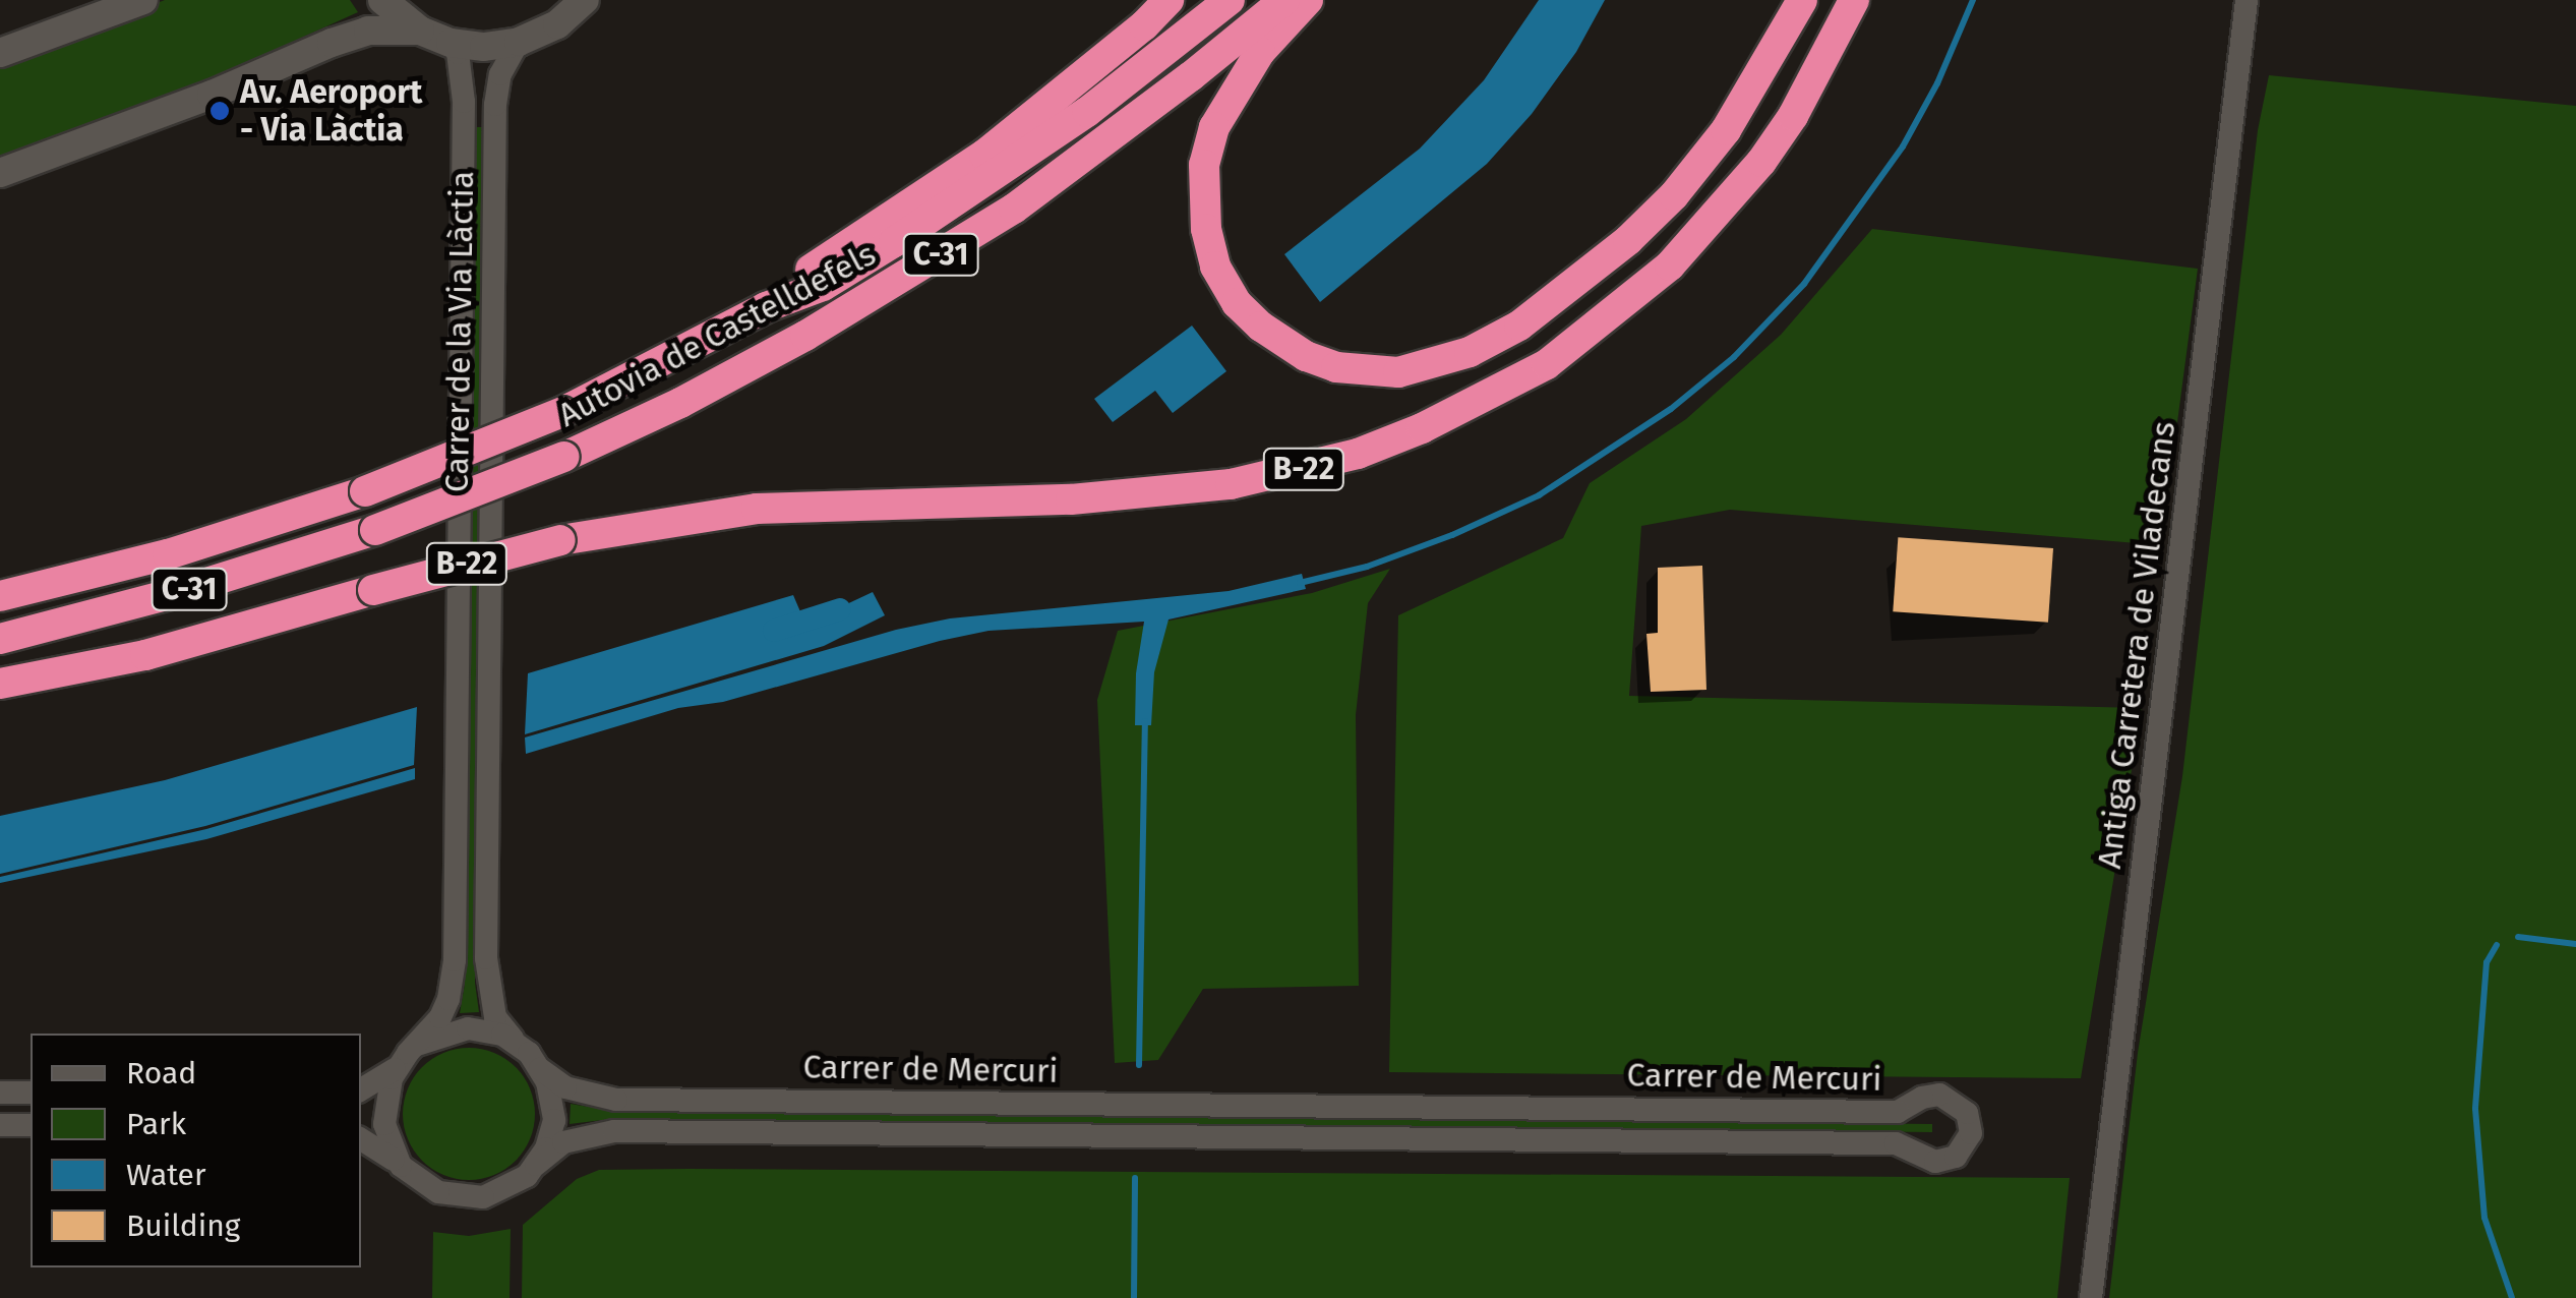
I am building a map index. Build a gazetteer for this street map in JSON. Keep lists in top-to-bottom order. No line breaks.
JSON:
{"streets":{"highway":["C-31","Autovia de Castelldefels","B-22"],"street":["Carrer de la Via Làctia","Antiga Carretera de Viladecans","Carrer de Mercuri"]},"crossings":[["Carrer de la Via Làctia","Carrer de Mercuri"]],"places":["Av. Aeroport - Via Làctia"],"legend":["Road","Park","Water","Building"]}
